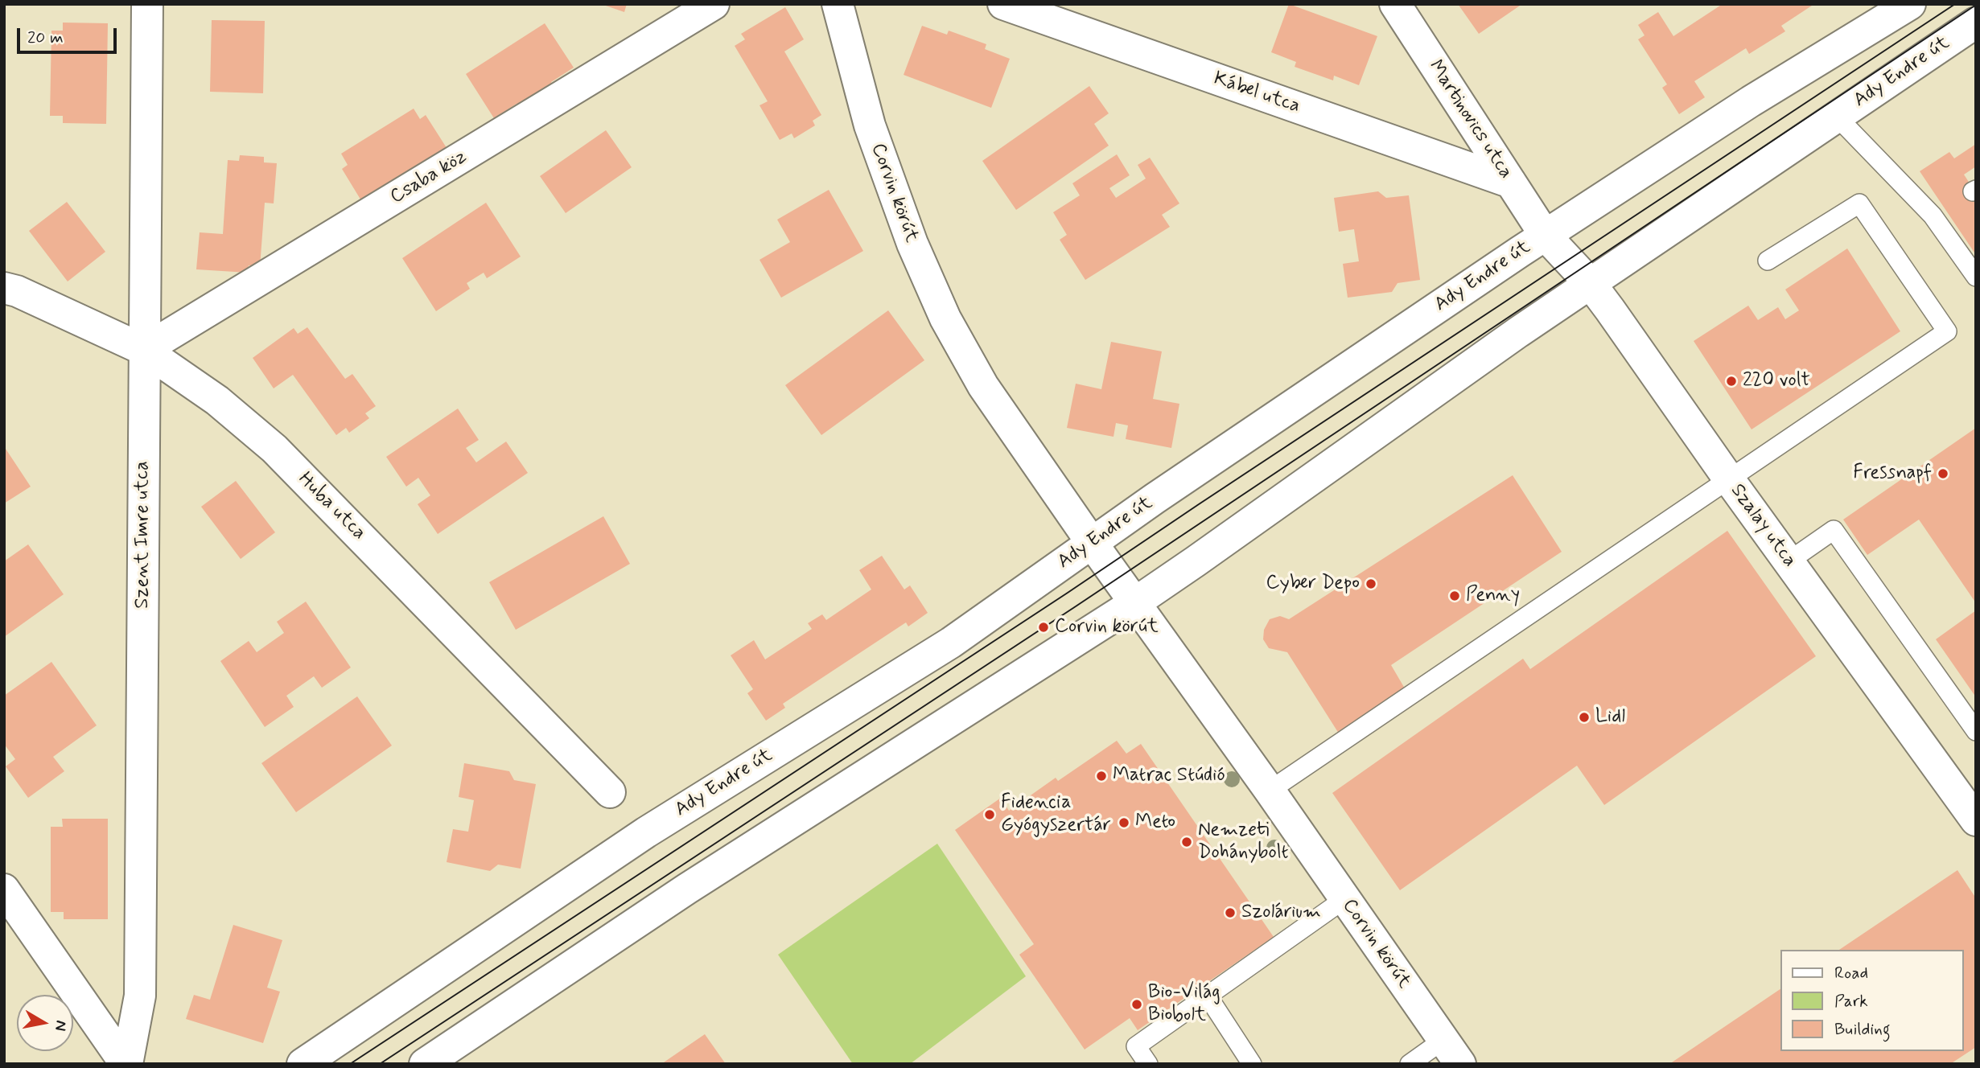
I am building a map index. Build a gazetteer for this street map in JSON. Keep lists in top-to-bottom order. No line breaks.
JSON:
{"streets":{"street":["Ady Endre út","Kábel utca","Martinovics utca","Csaba köz","Corvin körút","Huba utca","Szalay utca","Szent Imre utca"]},"crossings":[["Ady Endre út","Martinovics utca"],["Ady Endre út","Corvin körút"],["Ady Endre út","Szalay utca"],["Kábel utca","Martinovics utca"],["Martinovics utca","Szalay utca"],["Csaba köz","Huba utca"],["Csaba köz","Szent Imre utca"],["Huba utca","Szent Imre utca"]],"places":["220 volt","Fressnapf","Cyber Depo","Penny","Corvin körút","Lidl","Matrac Stúdió","Fidencia Gyógyszertár","Meto","Nemzeti Dohánybolt","Szolárium","Bio-Világ Biobolt"],"legend":["Road","Park","Building"],"scale_bar":"20 m","north":"right"}
